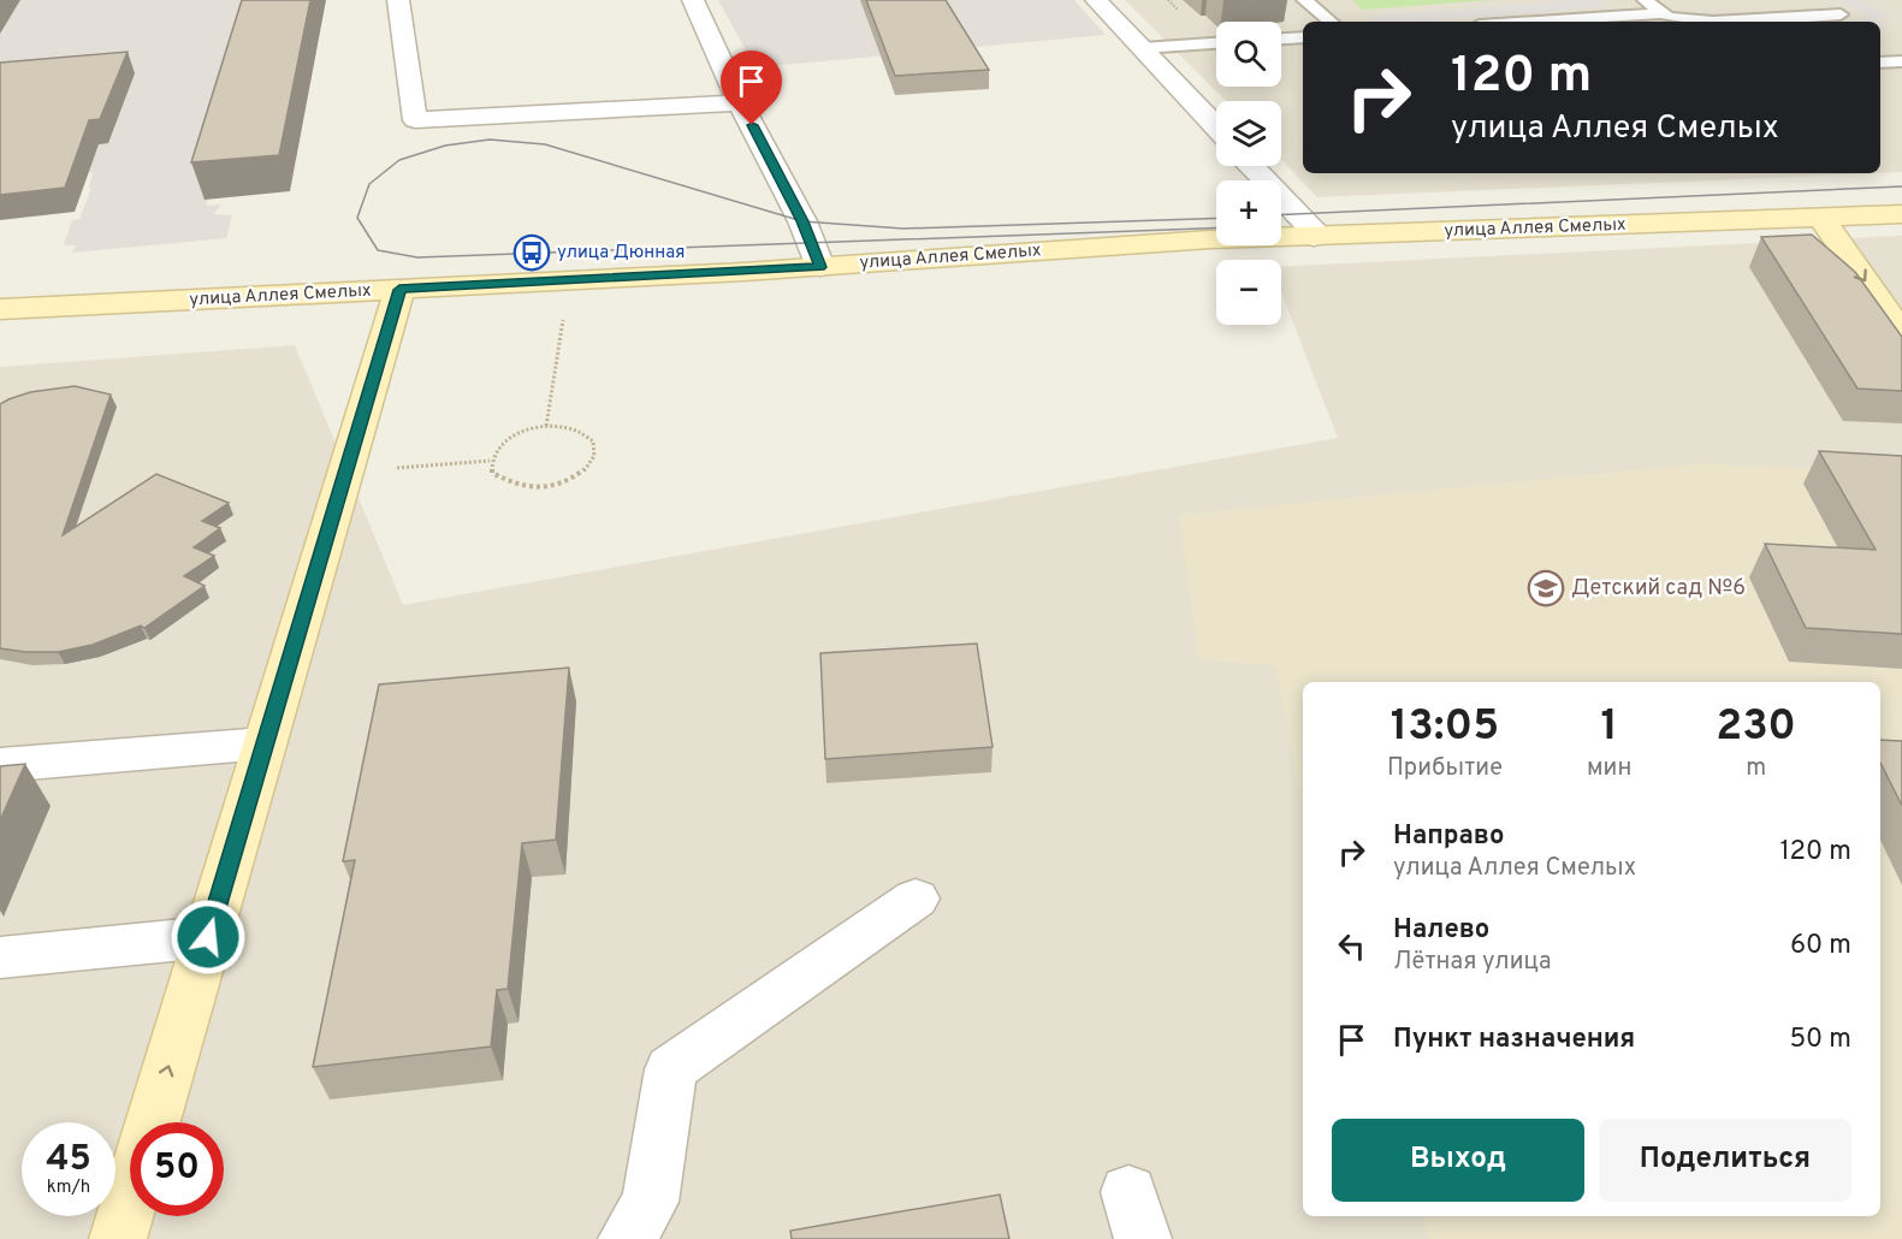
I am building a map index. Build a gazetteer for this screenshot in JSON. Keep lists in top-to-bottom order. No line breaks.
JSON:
{"streets":{"main road":["улица Аллея Смелых"]},"places":{"bus stop":["улица Дюнная"],"school or university":["Детский сад №6"]},"page":{"map_buttons":["+","−"],"turn":["120 m","улица Аллея Смелых"],"eta":["13:05","Прибытие","1","мин","230","m"],"list":[{"name":"Направо","note":"улица Аллея Смелых","value":"120 m"},{"name":"Налево","note":"Лётная улица","value":"60 m"},{"name":"Пункт назначения","value":"50 m"}],"buttons":["Выход","Поделиться"],"speed":"45 km/h","limit":"50"}}
